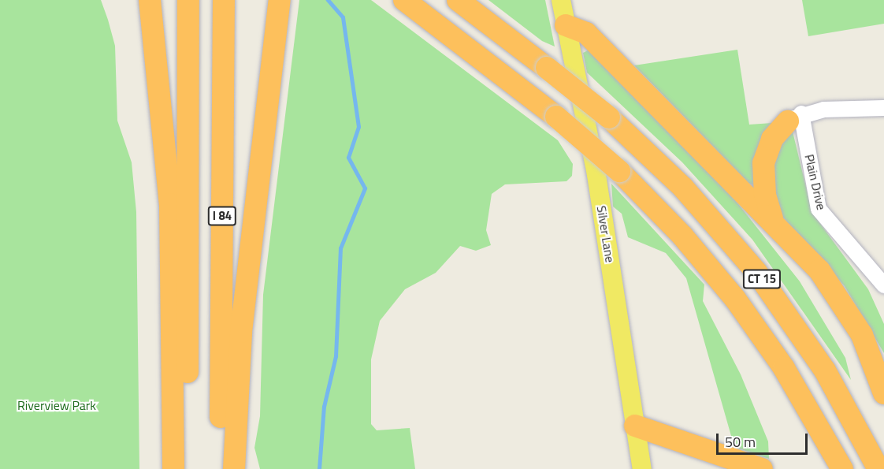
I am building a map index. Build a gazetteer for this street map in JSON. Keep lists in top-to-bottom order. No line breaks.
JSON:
{"streets":{"highway":["I 84","CT 15"],"main road":["Silver Lane"],"street":["Plain Drive"]},"parks":["Riverview Park"],"scale_bar":"50 m"}
